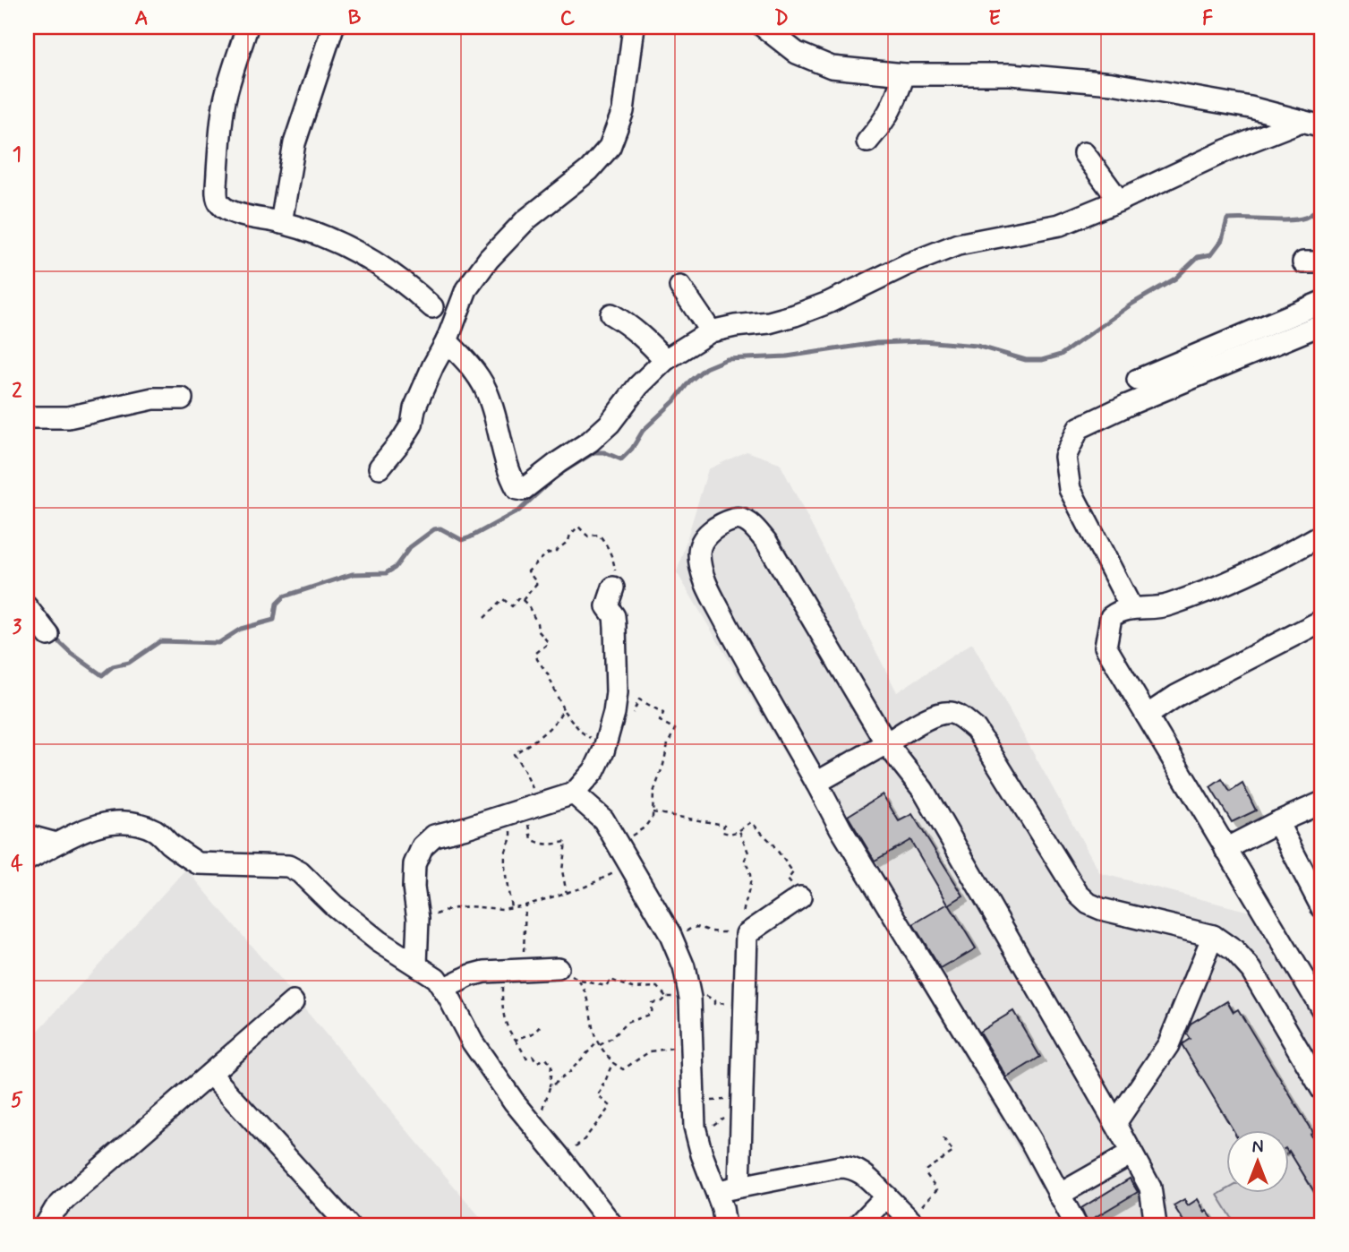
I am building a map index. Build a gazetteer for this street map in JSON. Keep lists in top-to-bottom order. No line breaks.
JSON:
{"north":"top","grid":{"columns":["A","B","C","D","E","F"],"rows":["1","2","3","4","5"]}}
